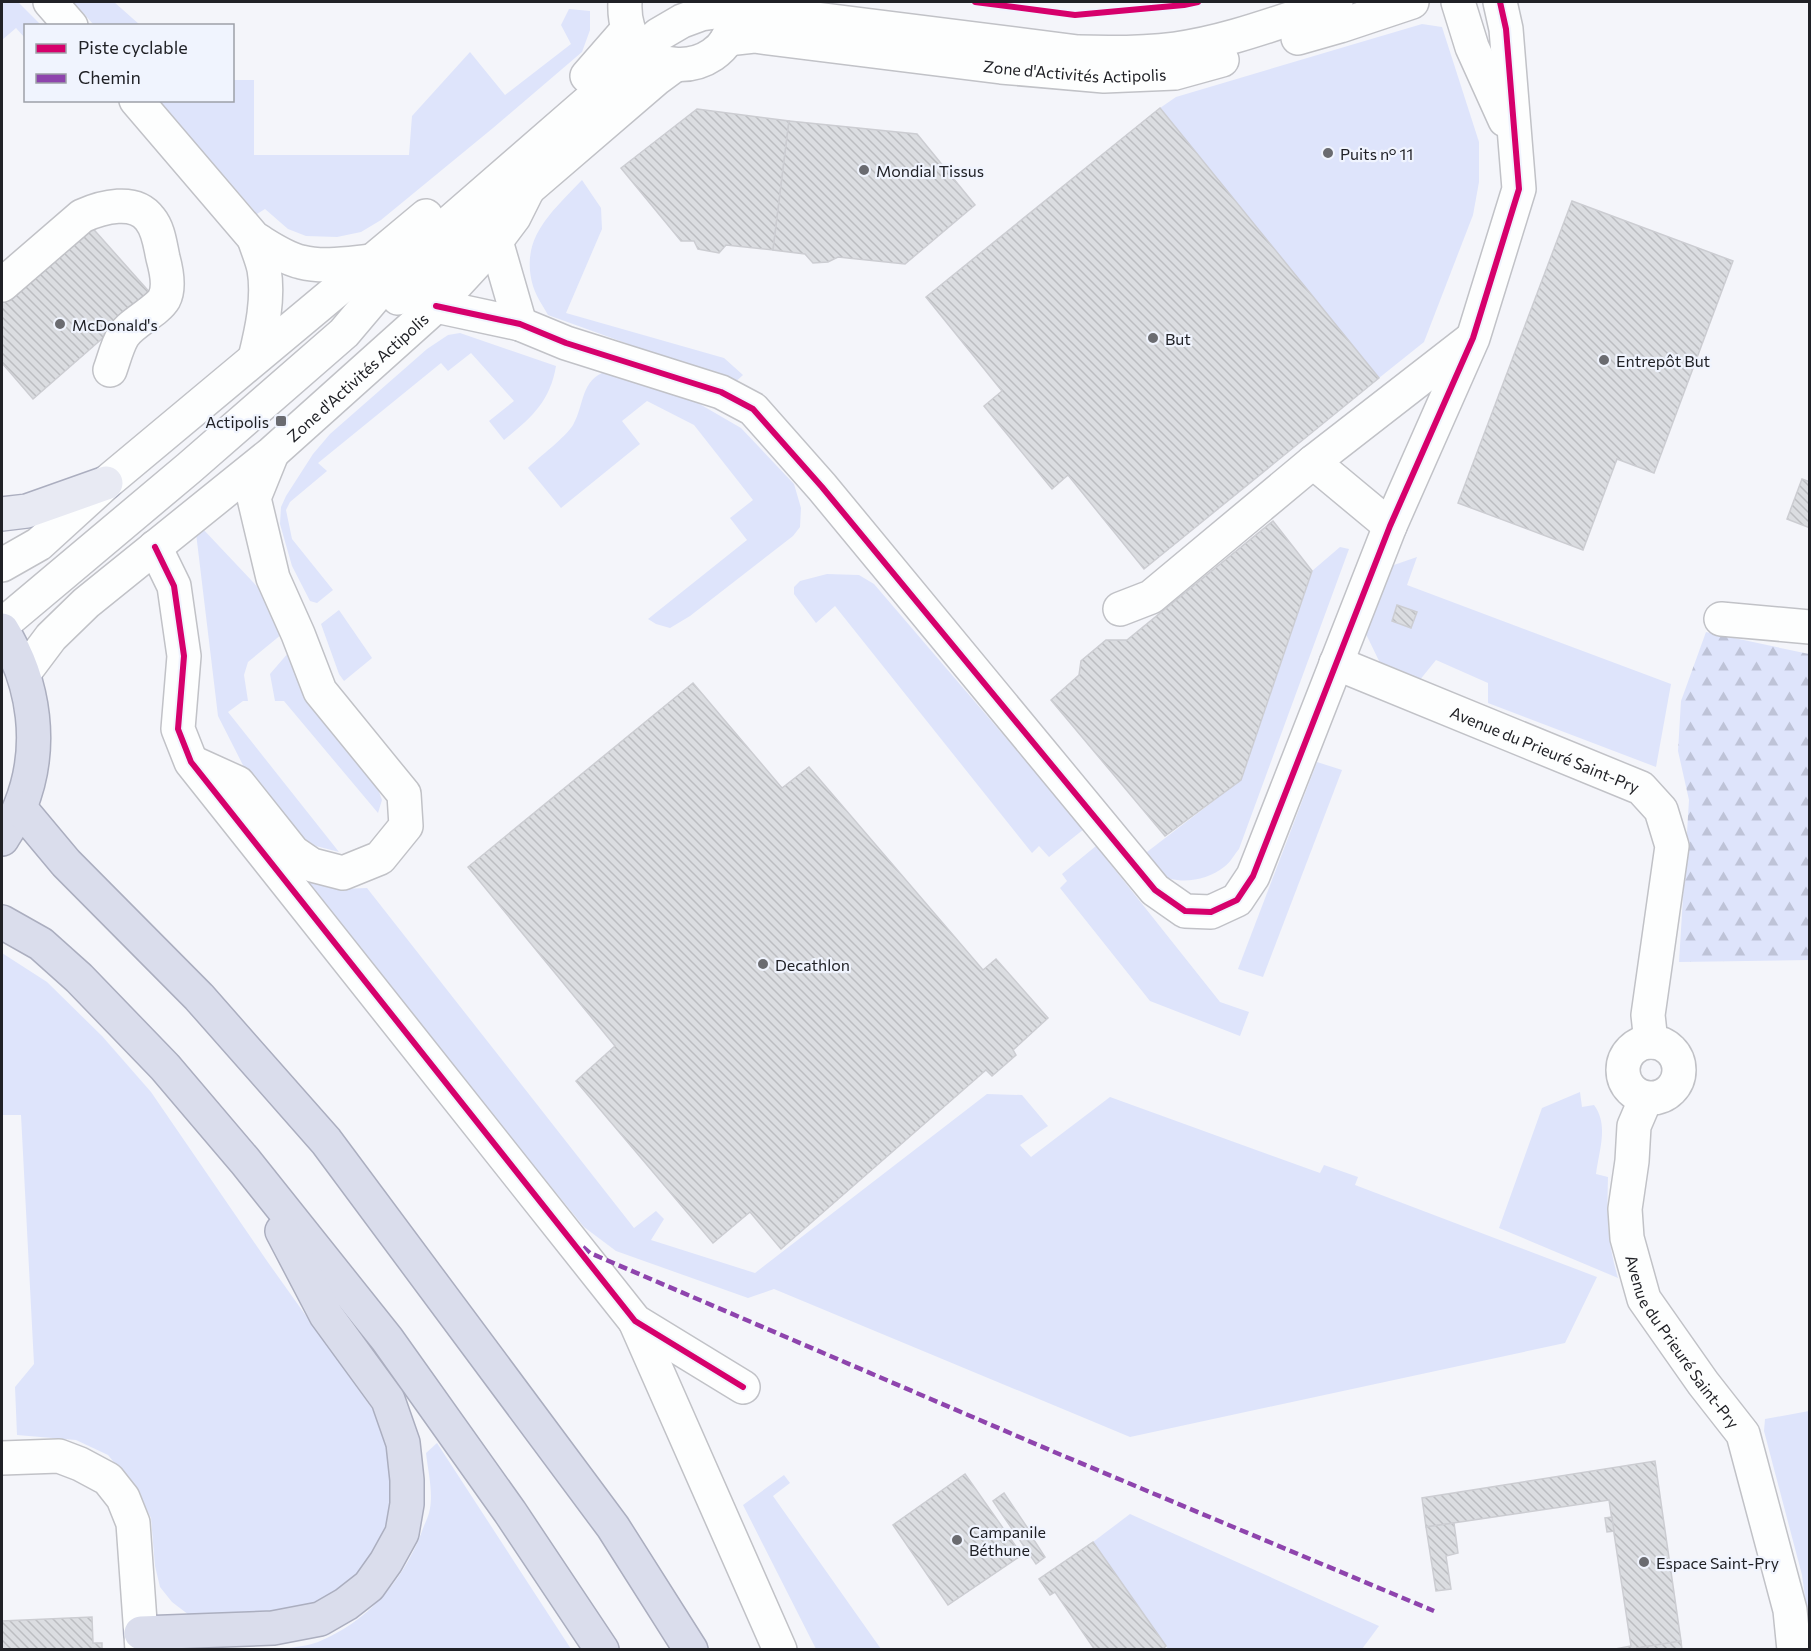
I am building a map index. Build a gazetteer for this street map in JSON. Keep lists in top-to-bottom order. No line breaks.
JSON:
{"streets":{"street":["Zone d'Activités Actipolis","Avenue du Prieuré Saint-Pry"]},"places":{"other":["Puits n° 11","Mondial Tissus","McDonald's","But","Entrepôt But","Decathlon","Campanile Béthune","Espace Saint-Pry"],"transit":["Actipolis"]},"legend":["Piste cyclable","Chemin"]}
